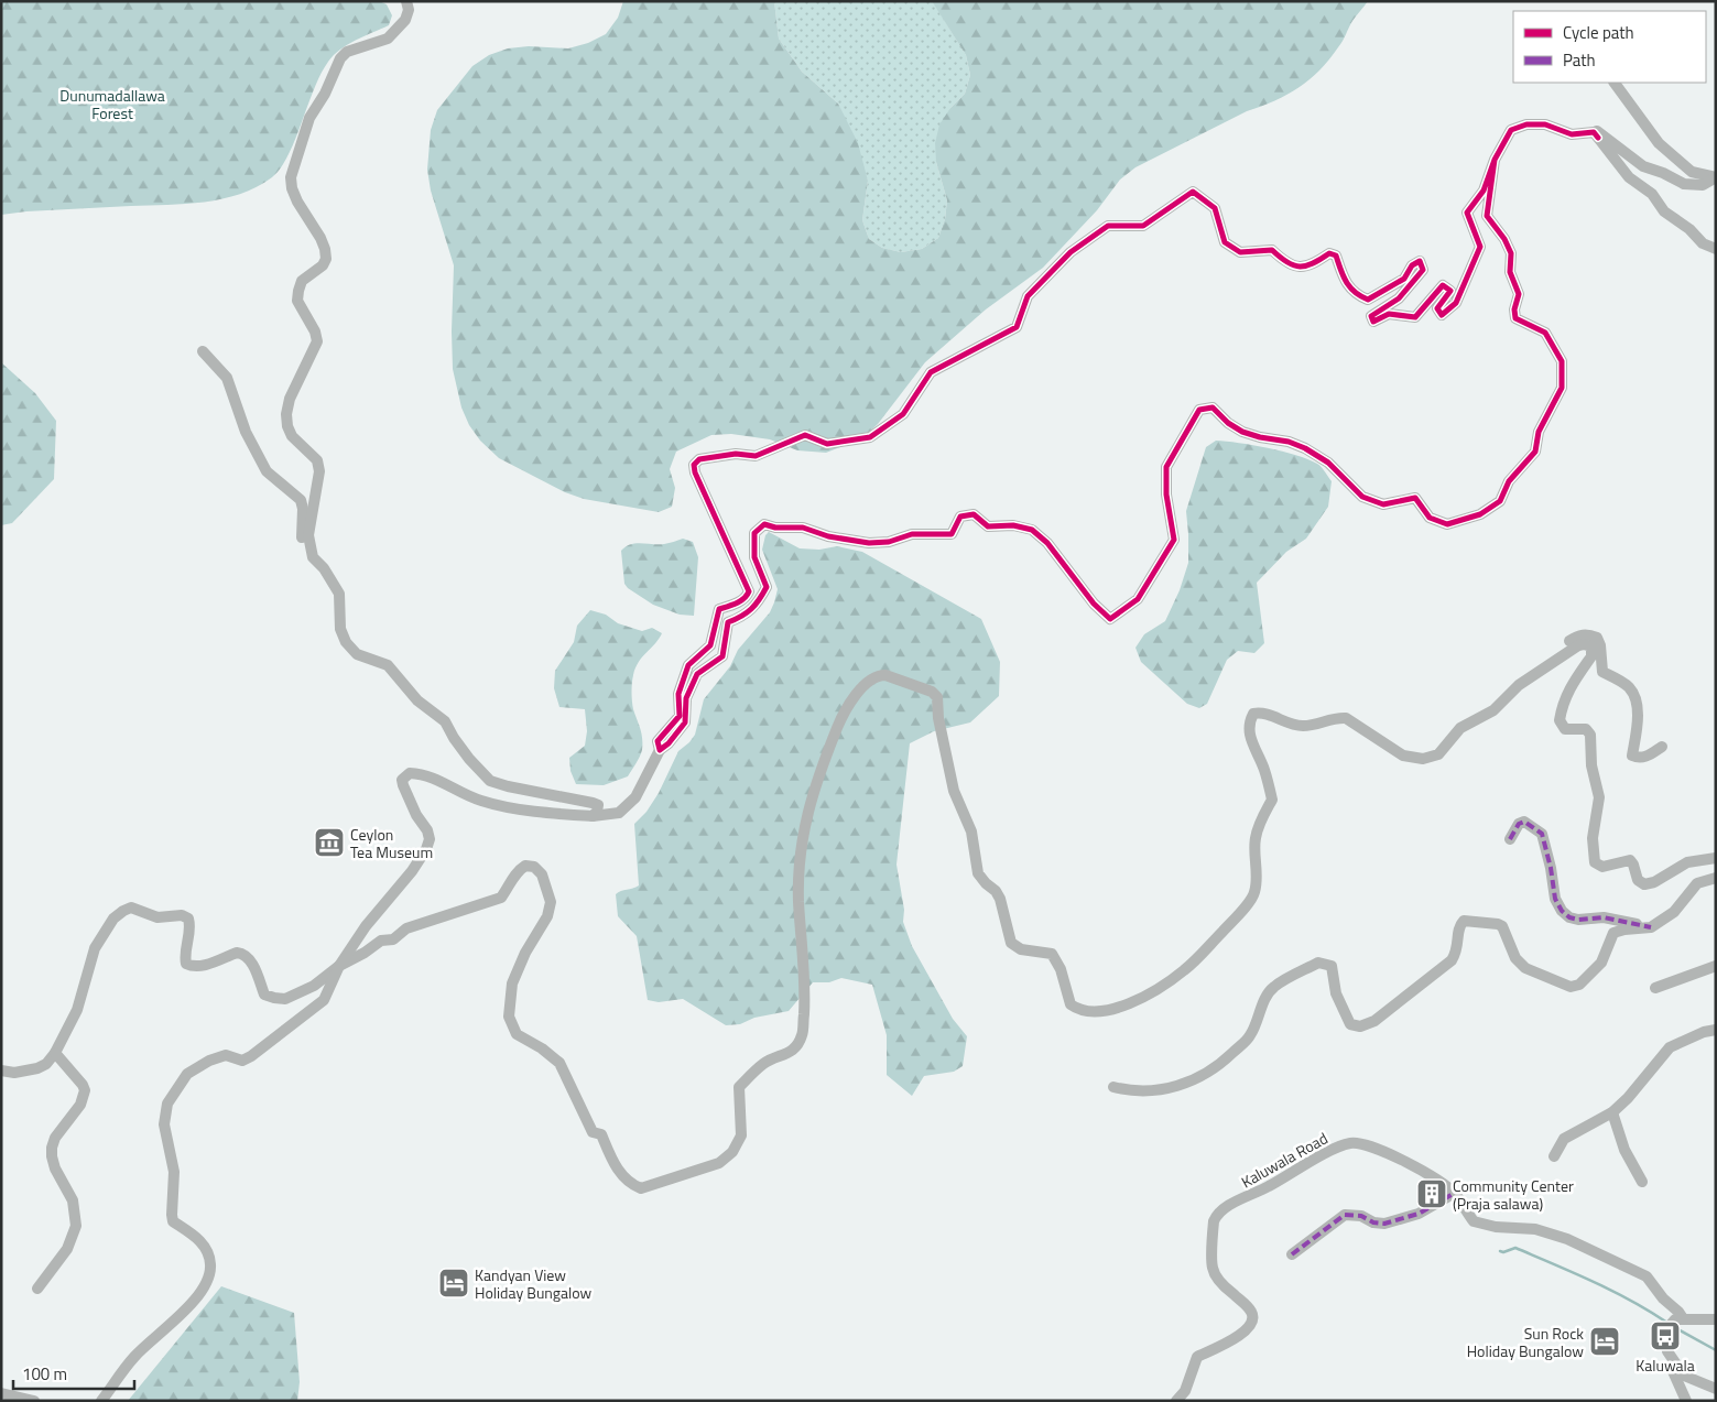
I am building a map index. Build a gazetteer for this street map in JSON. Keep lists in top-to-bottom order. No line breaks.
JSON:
{"streets":{"street":["Kaluwala Road"]},"parks":["Dunumadallawa Forest"],"places":{"museum":["Ceylon Tea Museum"],"building":["Community Center (Praja salawa)"],"hotel":["Kandyan View Holiday Bungalow","Sun Rock Holiday Bungalow"],"bus stop":["Kaluwala"]},"legend":["Cycle path","Path"],"scale_bar":"100 m"}
